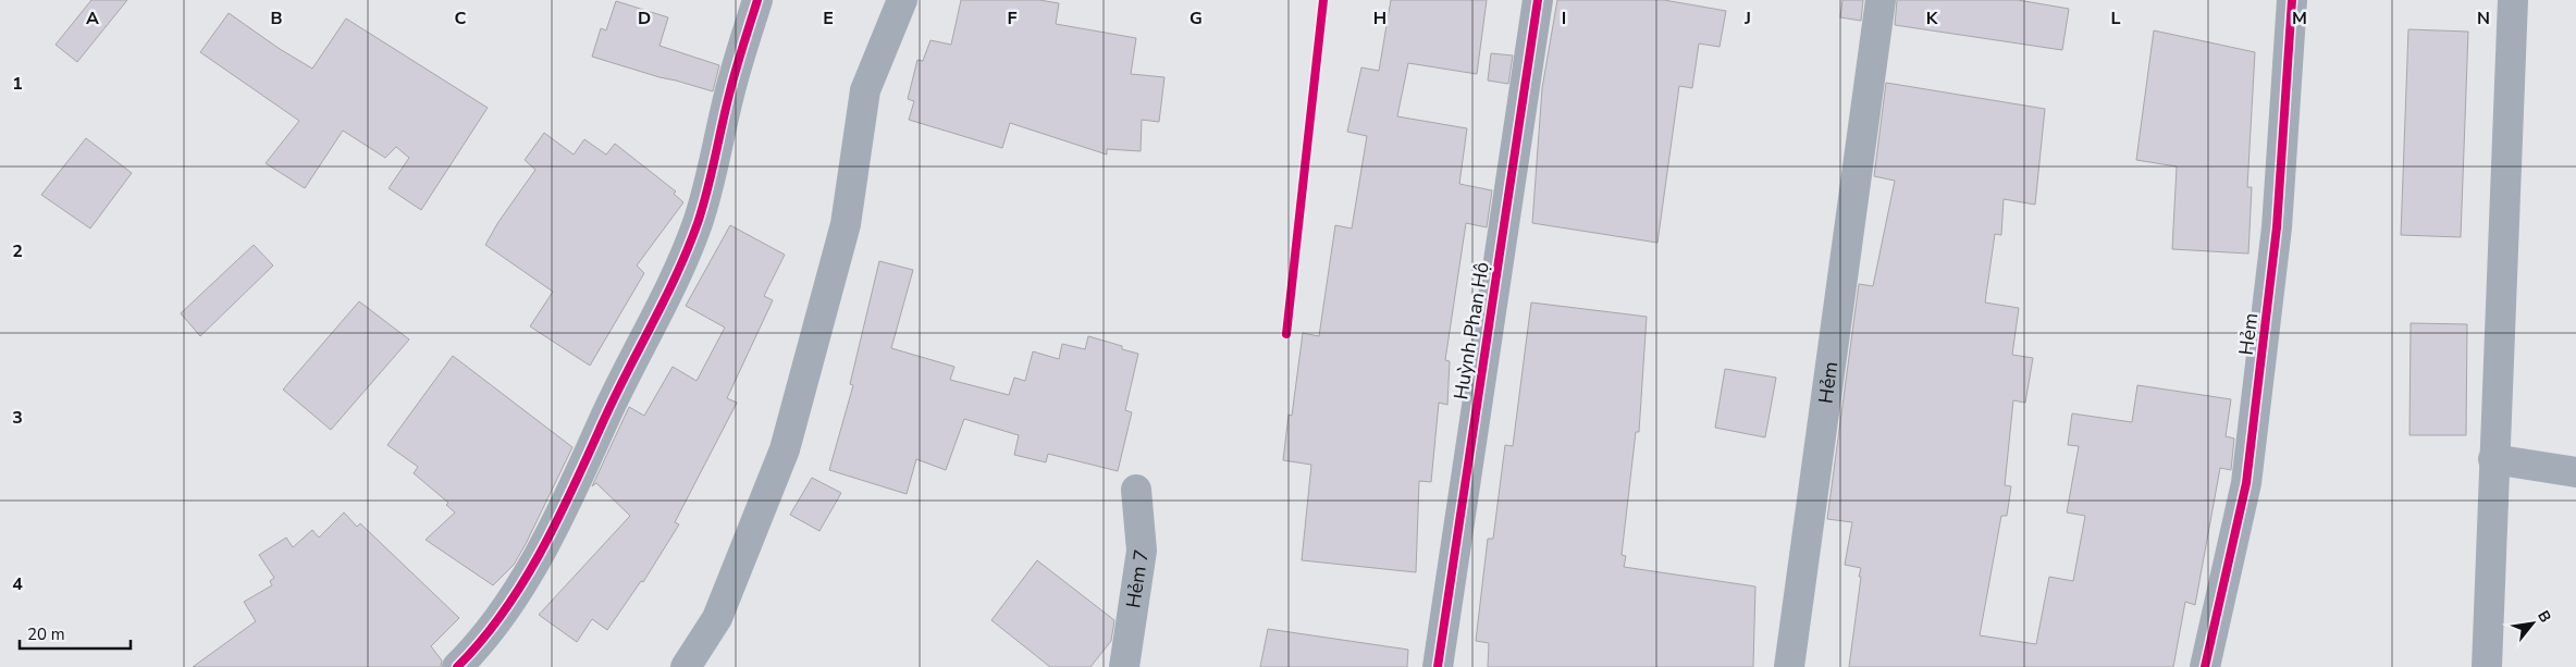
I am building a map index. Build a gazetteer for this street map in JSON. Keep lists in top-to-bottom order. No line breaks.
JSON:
{"streets":{"street":["Huỳnh Phan Hộ","Hẻm","Hẻm 7"]},"scale_bar":"20 m","north":"top right","grid":{"columns":["A","B","C","D","E","F","G","H","I","J","K","L","M","N"],"rows":["1","2","3","4"]}}
